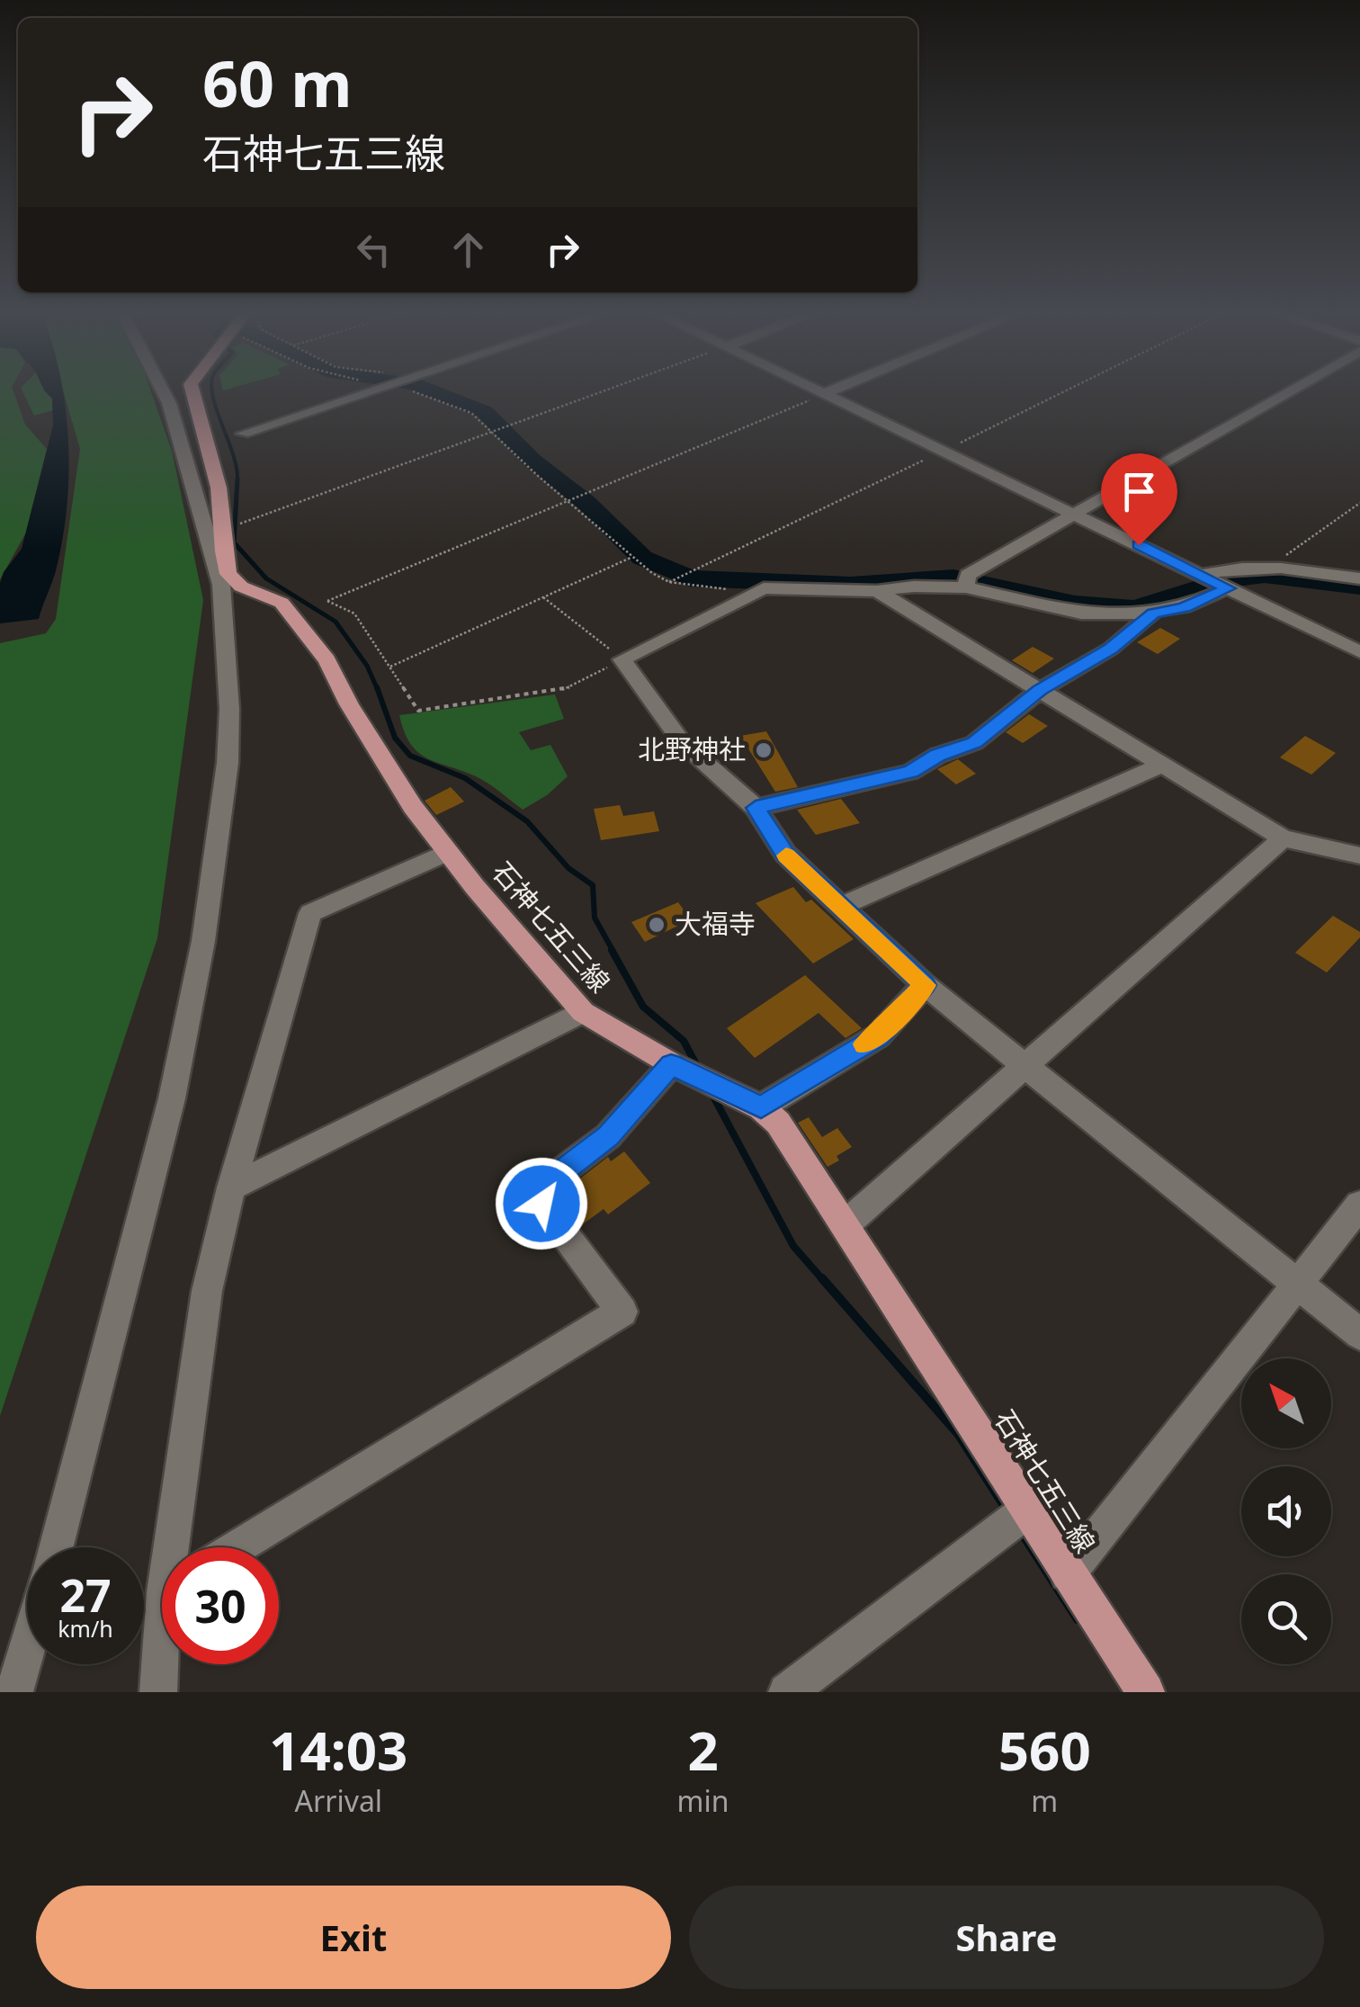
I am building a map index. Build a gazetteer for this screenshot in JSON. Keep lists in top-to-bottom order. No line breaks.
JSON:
{"streets":{"main road":["石神七五三線"]},"places":["北野神社","大福寺"],"north":"top left","page":{"turn":["60 m","石神七五三線"],"speed":"27 km/h","limit":"30","eta":["14:03","Arrival","2","min","560","m"],"buttons":["Exit","Share"]}}
